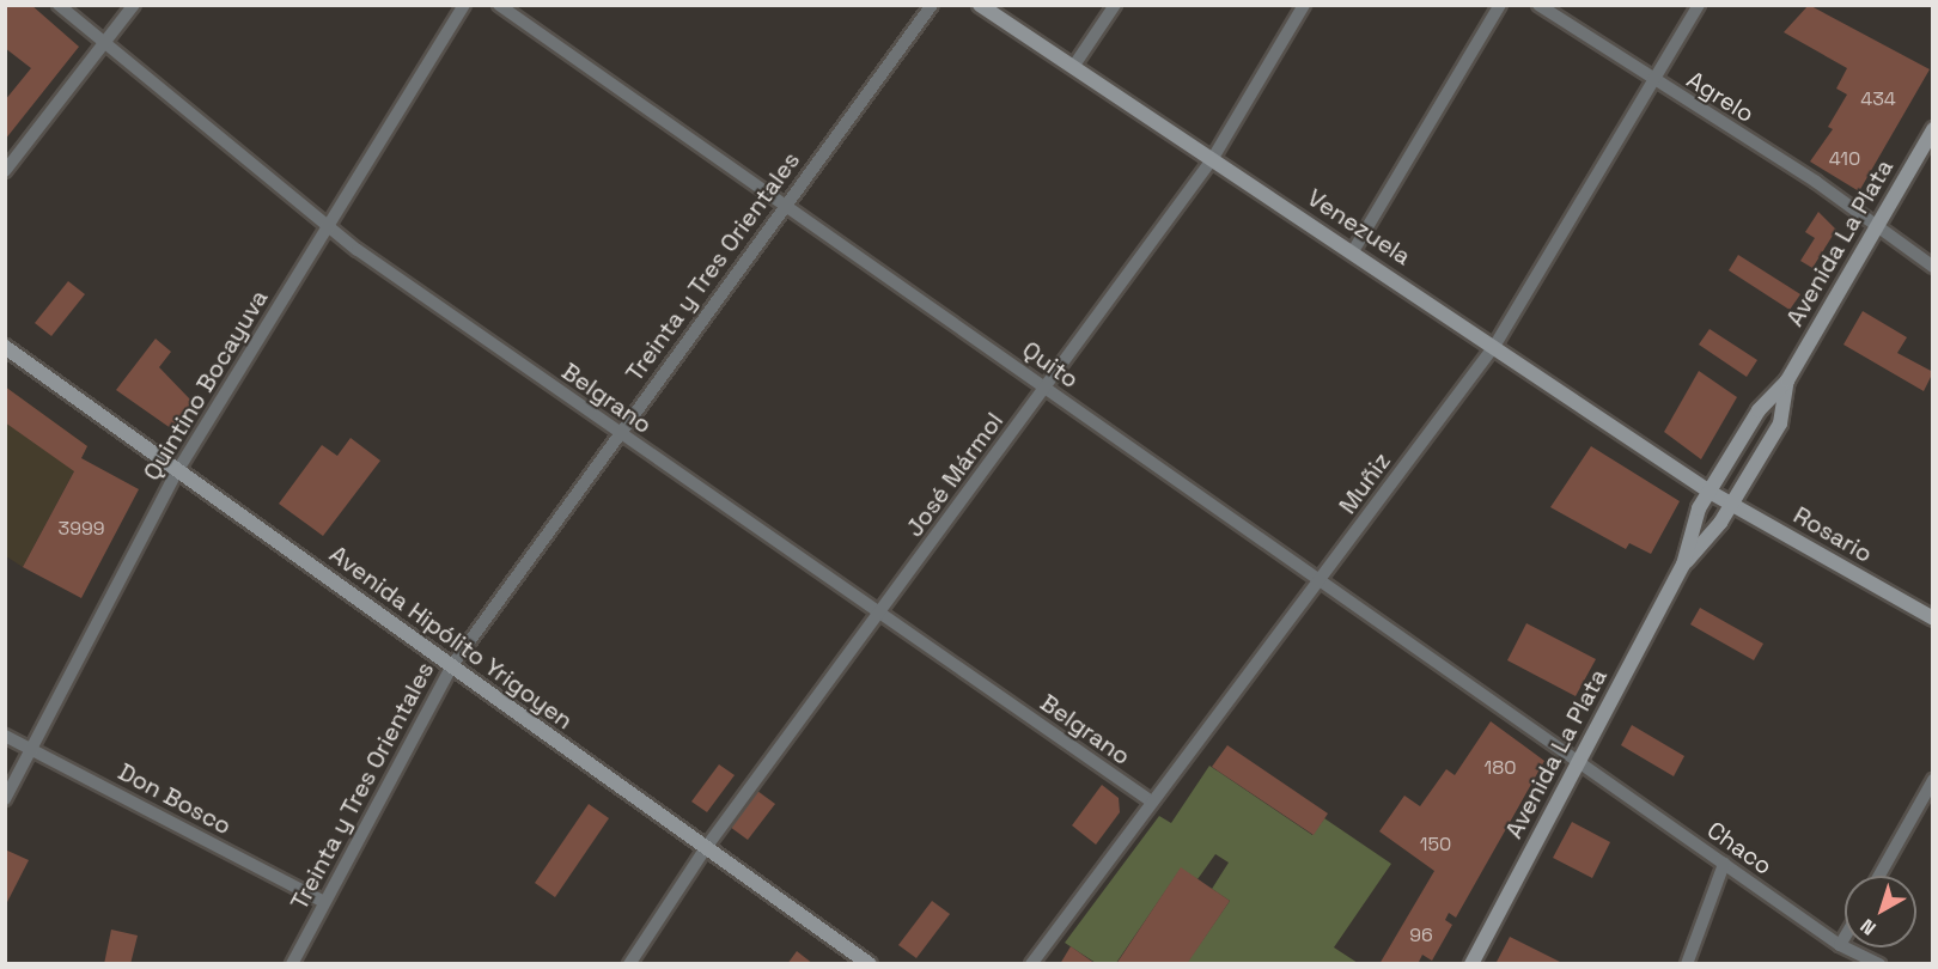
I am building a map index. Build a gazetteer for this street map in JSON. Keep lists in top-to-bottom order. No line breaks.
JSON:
{"streets":{"main road":["Venezuela","Avenida La Plata","Rosario","Avenida Hipólito Yrigoyen"],"street":["Agrelo","Treinta y Tres Orientales","Quito","Quintino Bocayuva","Belgrano","José Mármol","Muñiz","Don Bosco","Chaco"]},"crossings":[["Agrelo","Avenida La Plata"],["Agrelo","Muñiz"],["Venezuela","Avenida La Plata"],["Venezuela","José Mármol"],["Venezuela","Muñiz"],["Venezuela","Rosario"],["Avenida La Plata","Quito"],["Avenida La Plata","Rosario"],["Avenida La Plata","Chaco"],["Treinta y Tres Orientales","Quito"],["Treinta y Tres Orientales","Belgrano"],["Treinta y Tres Orientales","Avenida Hipólito Yrigoyen"],["Treinta y Tres Orientales","Don Bosco"],["Quito","José Mármol"],["Quito","Muñiz"],["Quito","Chaco"],["Quintino Bocayuva","Belgrano"],["Quintino Bocayuva","Avenida Hipólito Yrigoyen"],["Quintino Bocayuva","Don Bosco"],["Belgrano","José Mármol"],["Belgrano","Muñiz"],["José Mármol","Avenida Hipólito Yrigoyen"]],"house_numbers":["434","410","3999","180","150","96"],"north":"bottom left"}
